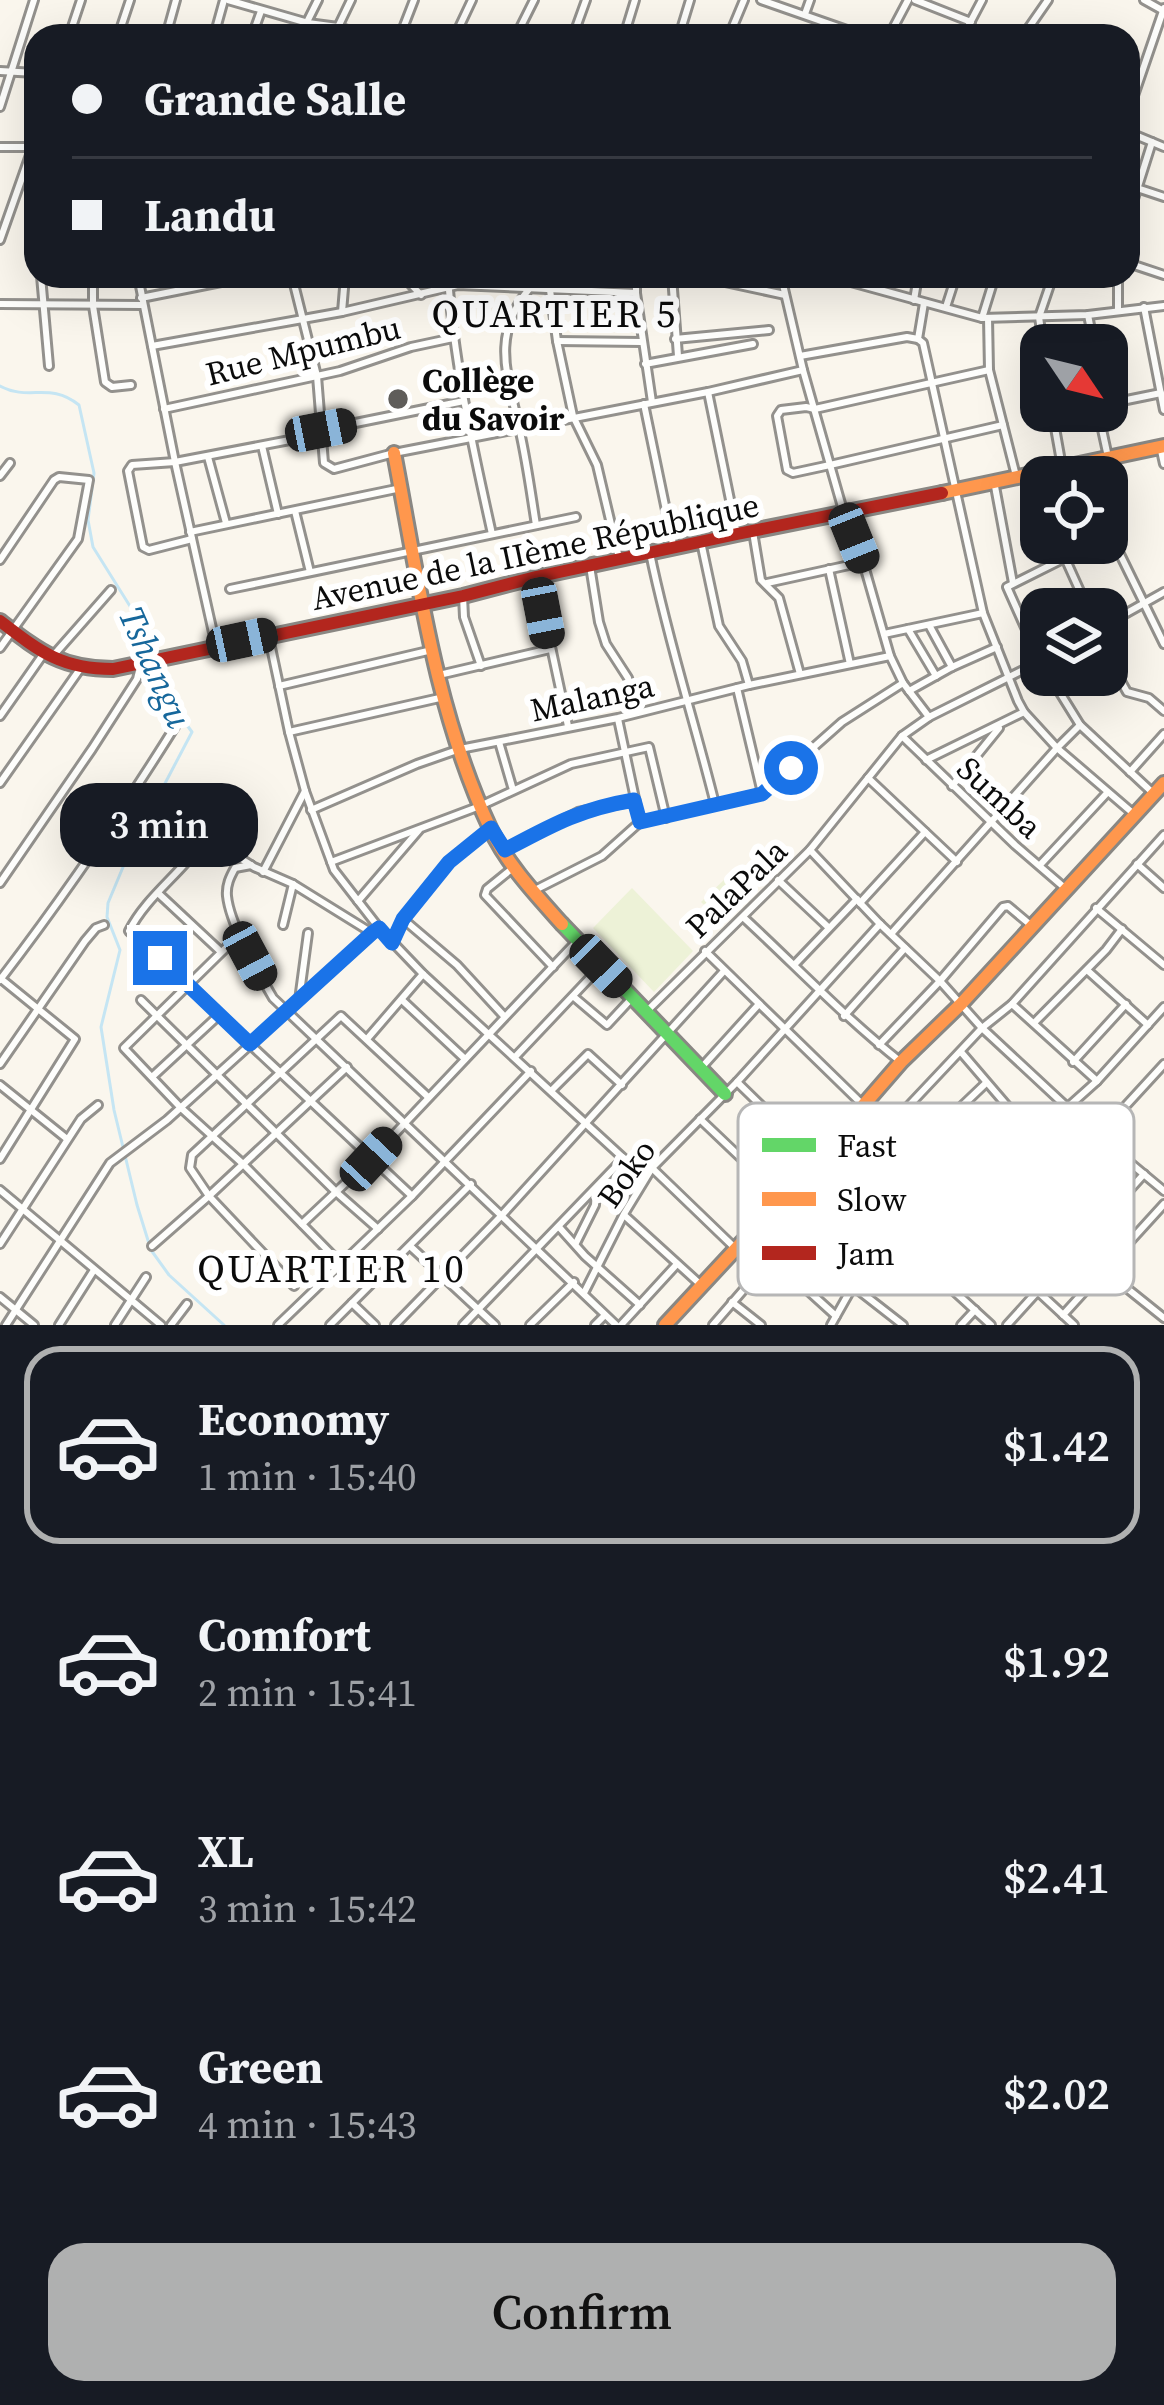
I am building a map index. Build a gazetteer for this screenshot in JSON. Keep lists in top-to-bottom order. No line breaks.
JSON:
{"streets":{"street":["Rue Mpumbu","Avenue de la IIème République","Malanga","Sumba","PalaPala","Boko"]},"crossings":[["Sumba","PalaPala"]],"districts":["QUARTIER 5","QUARTIER 10"],"water":["Tshangu"],"places":["Collège du Savoir"],"legend":["Fast","Slow","Jam"],"north":"bottom right","page":{"banner":["Grande Salle","Landu"],"bubble":"3 min","list":[{"name":"Economy","note":"1 min · 15:40","value":"$1.42"},{"name":"Comfort","note":"2 min · 15:41","value":"$1.92"},{"name":"XL","note":"3 min · 15:42","value":"$2.41"},{"name":"Green","note":"4 min · 15:43","value":"$2.02"}],"buttons":"Confirm"}}
